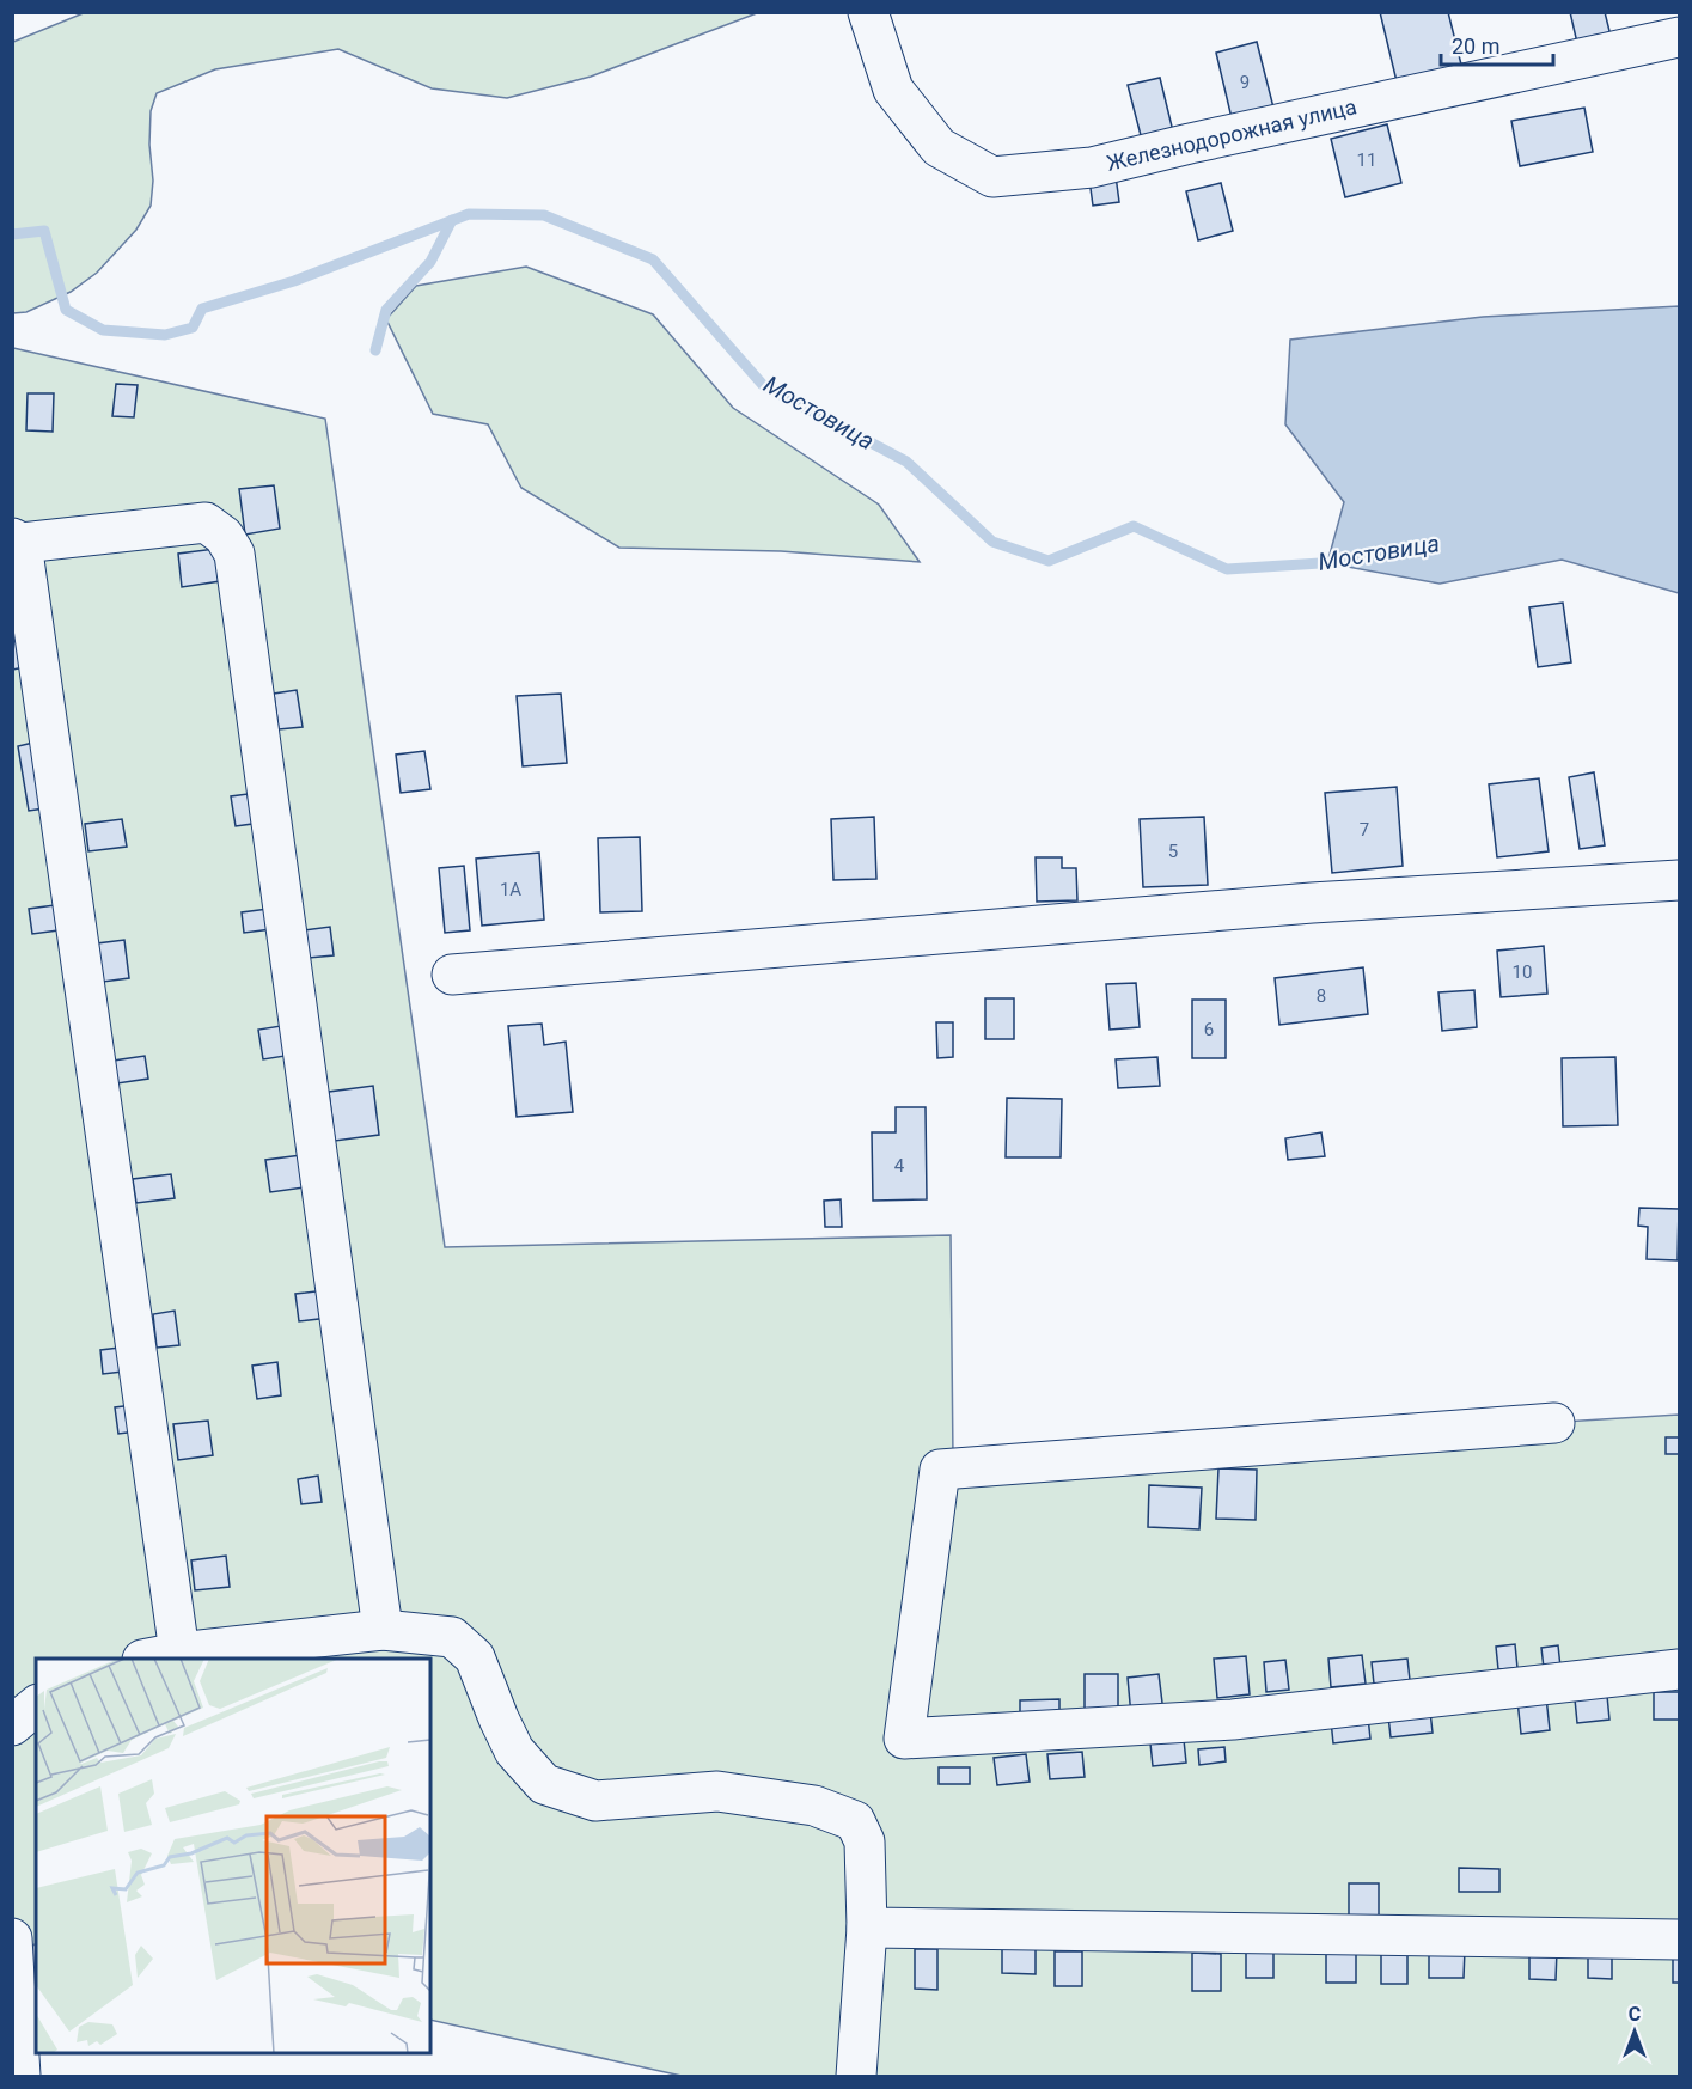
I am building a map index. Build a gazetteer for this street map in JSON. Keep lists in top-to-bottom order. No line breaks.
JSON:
{"streets":{"street":["Железнодорожная улица"]},"water":["Мостовица"],"house_numbers":["9","11","7","5","1А","10","8","6","4"],"scale_bar":"20 m","north":"top"}
